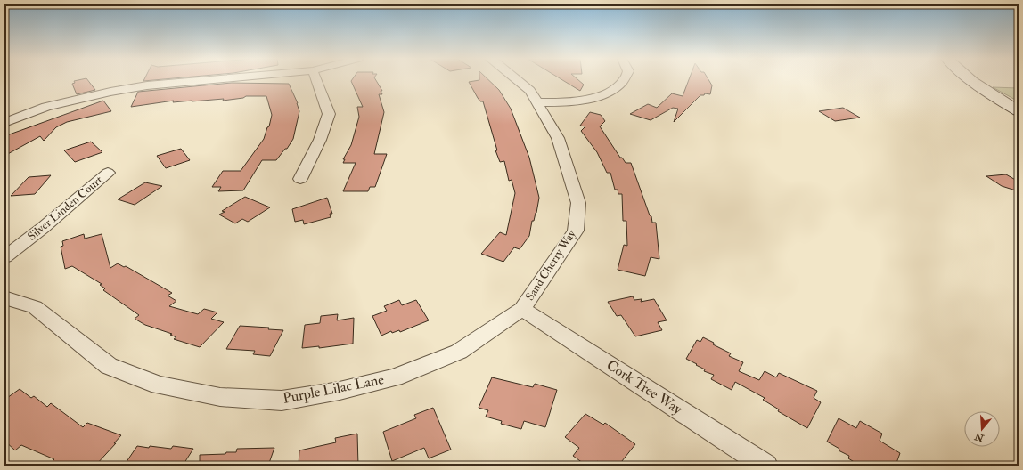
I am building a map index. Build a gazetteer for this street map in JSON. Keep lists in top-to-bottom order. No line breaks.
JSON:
{"streets":{"street":["Silver Linden Court","Sand Cherry Way","Cork Tree Way","Purple Lilac Lane"]},"crossings":[["Sand Cherry Way","Cork Tree Way"],["Sand Cherry Way","Purple Lilac Lane"],["Cork Tree Way","Purple Lilac Lane"]],"north":"bottom"}
